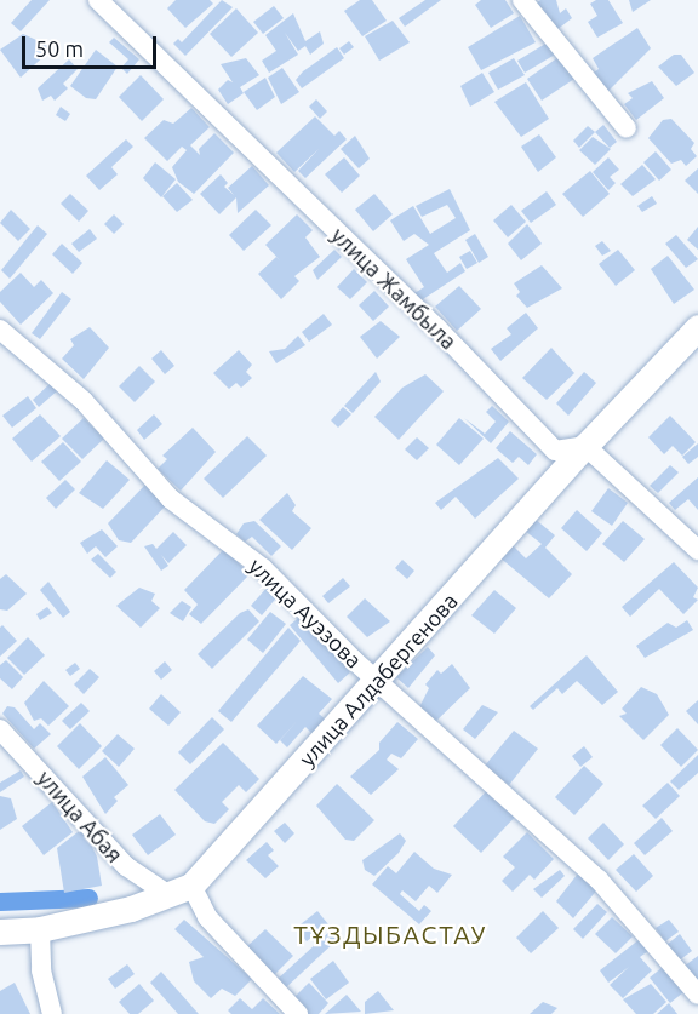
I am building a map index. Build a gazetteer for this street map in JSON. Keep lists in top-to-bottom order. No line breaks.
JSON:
{"streets":{"main road":["улица Алдабергенова"],"street":["улица Жамбыла","улица Ауэзова","улица Абая"]},"crossings":[["улица Жамбыла","улица Алдабергенова"],["улица Ауэзова","улица Алдабергенова"],["улица Алдабергенова","улица Абая"]],"districts":["ТҰЗДЫБАСТАУ"],"scale_bar":"50 m"}
